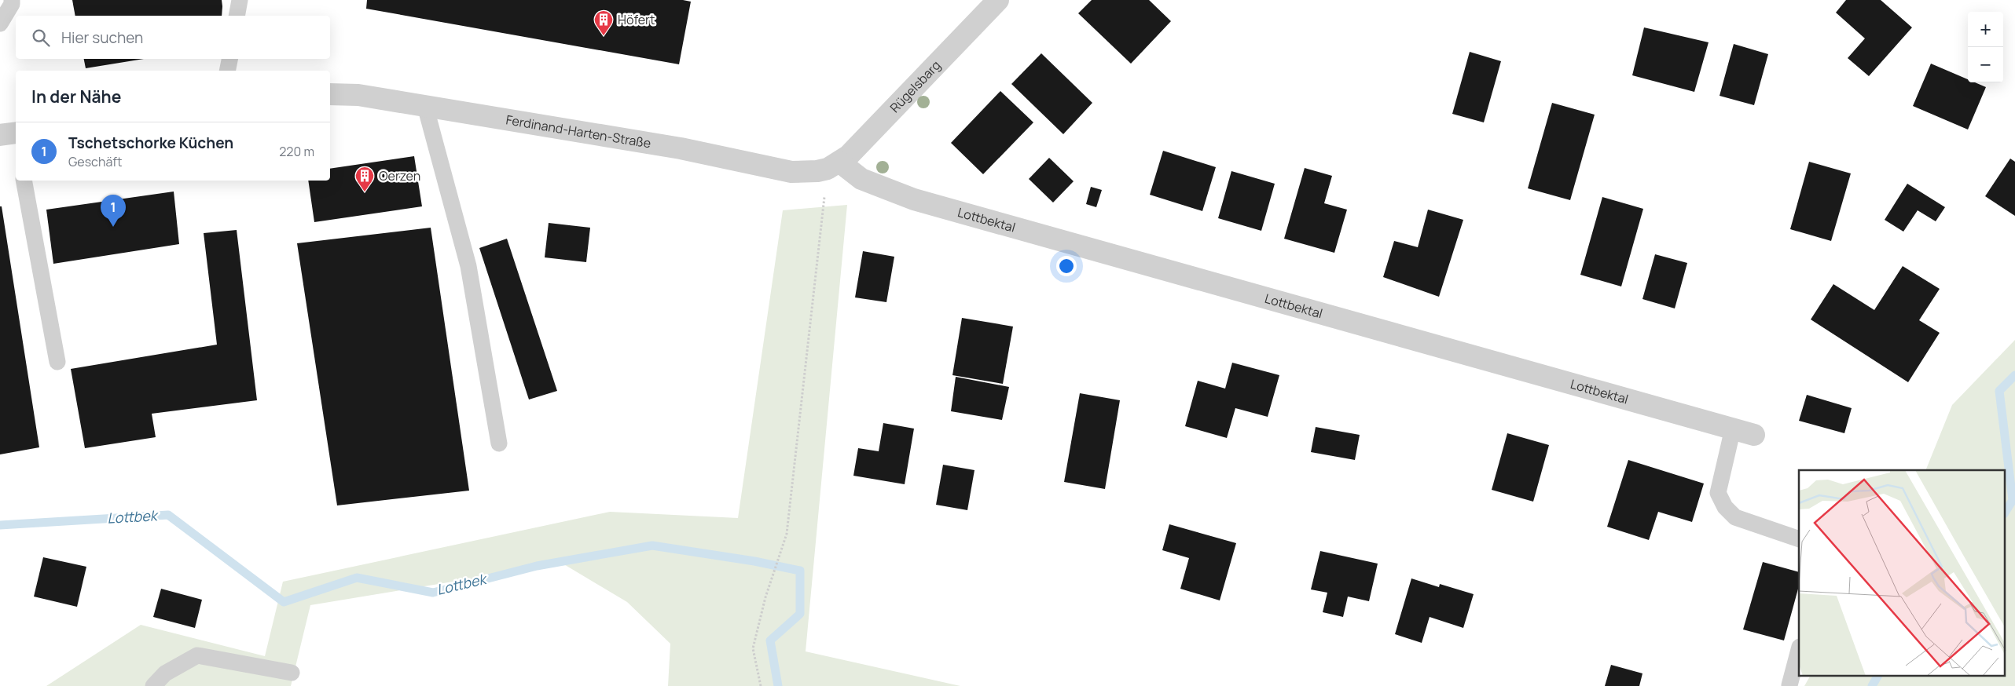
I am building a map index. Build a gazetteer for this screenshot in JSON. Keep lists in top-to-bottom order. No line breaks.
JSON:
{"streets":{"street":["Rügelsbarg","Ferdinand-Harten-Straße","Lottbektal"]},"crossings":[["Rügelsbarg","Ferdinand-Harten-Straße"],["Rügelsbarg","Lottbektal"],["Ferdinand-Harten-Straße","Lottbektal"]],"water":["Lottbek"],"places":{"building":["Höfert","Oerzen"]},"page":{"map_buttons":["+","−"],"search":"Hier suchen","heading":"In der Nähe","list":[{"mark":"1","name":"Tschetschorke Küchen","note":"Geschäft","value":"220 m"}],"pins":"1"}}
